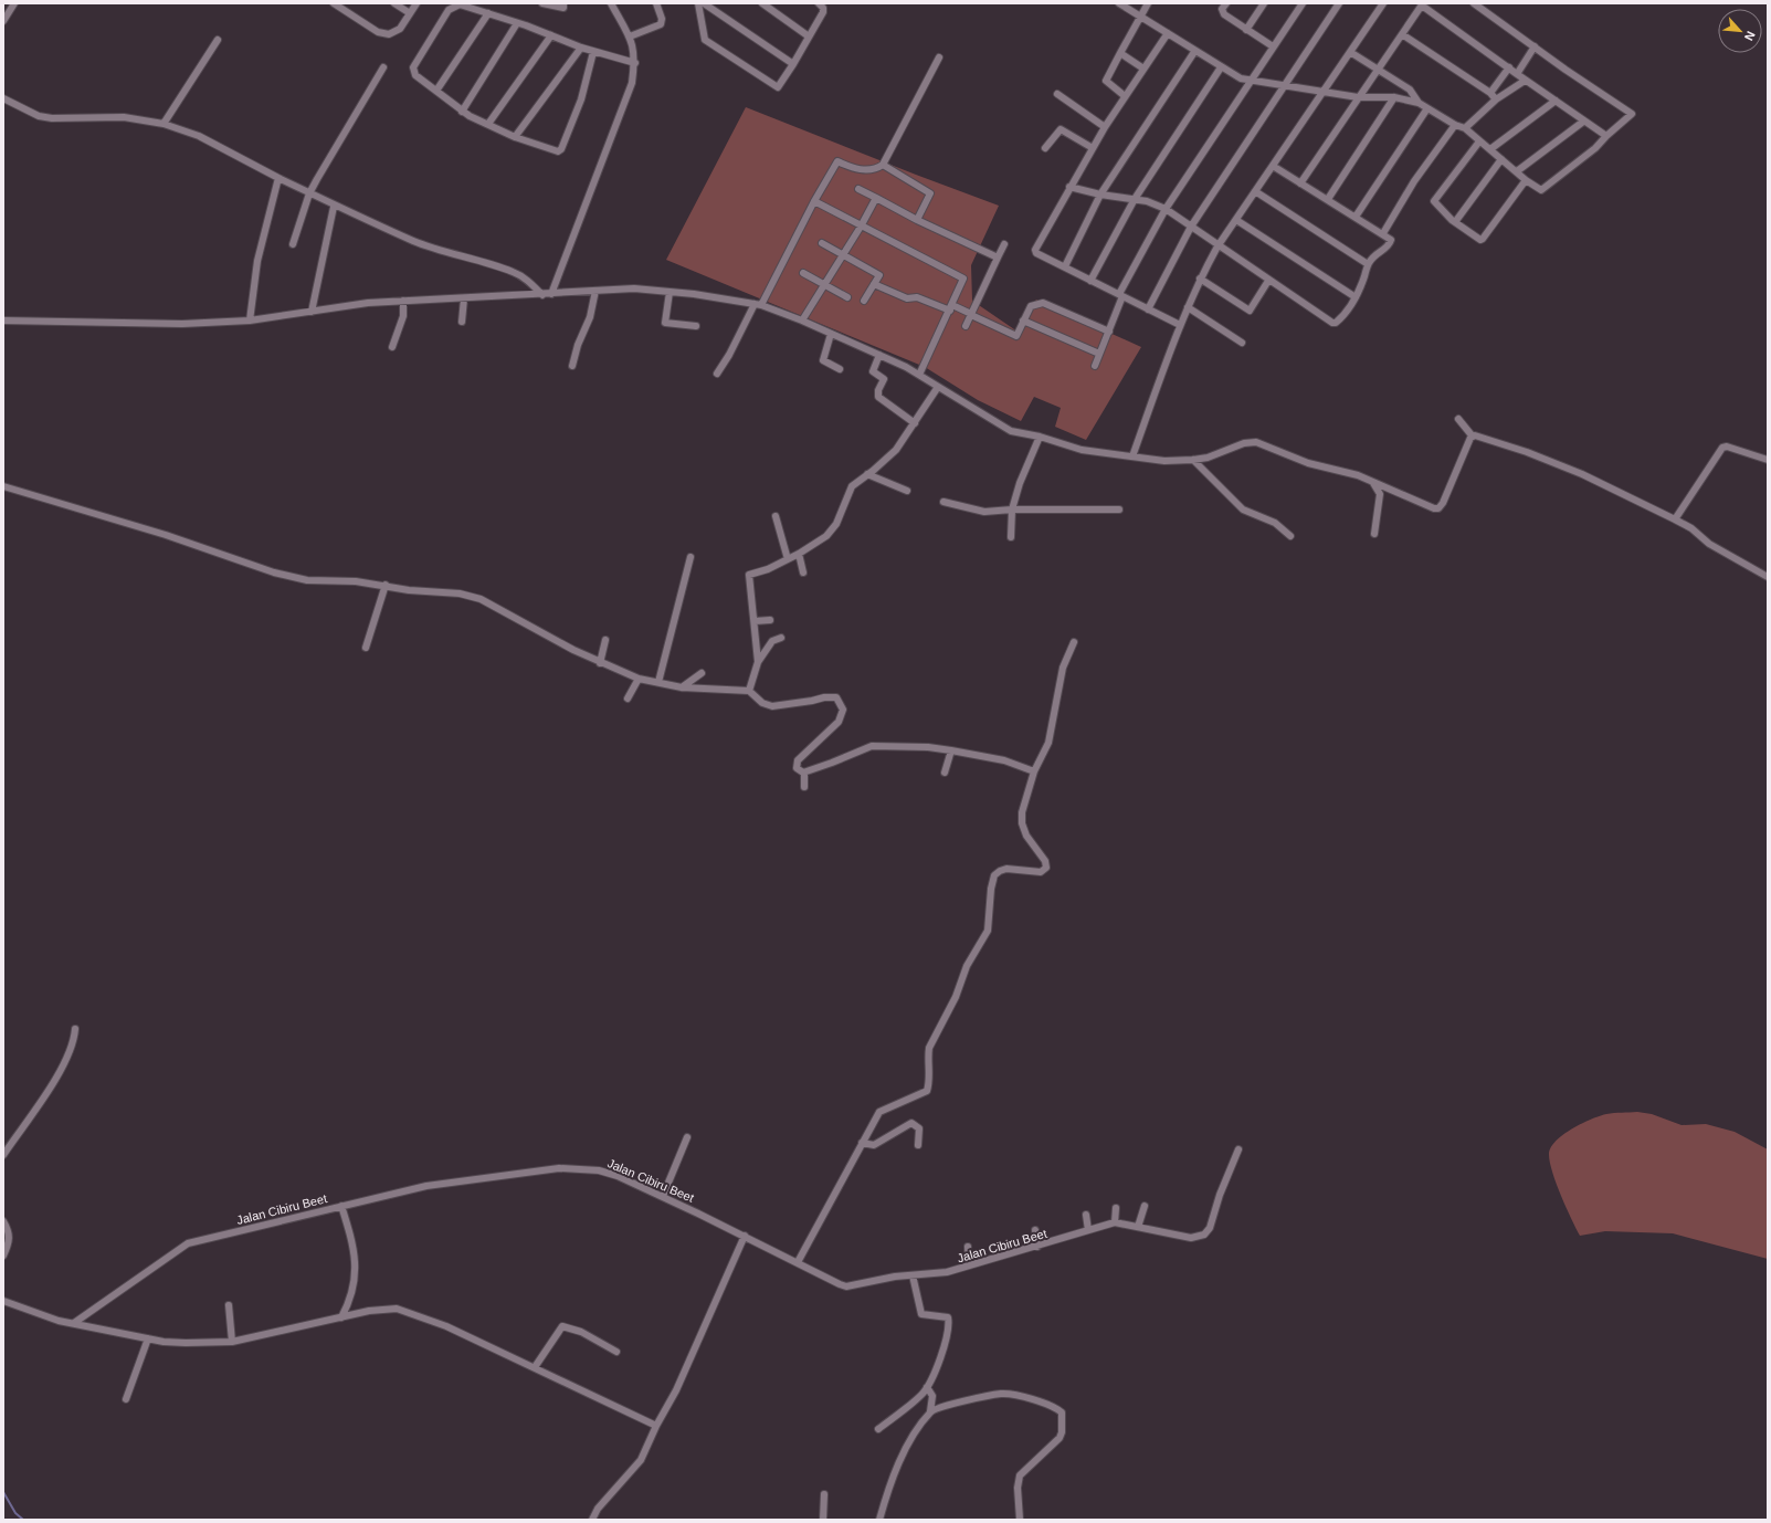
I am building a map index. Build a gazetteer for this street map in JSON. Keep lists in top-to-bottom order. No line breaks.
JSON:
{"streets":{"street":["Jalan Cibiru Beet"]},"north":"bottom right"}
